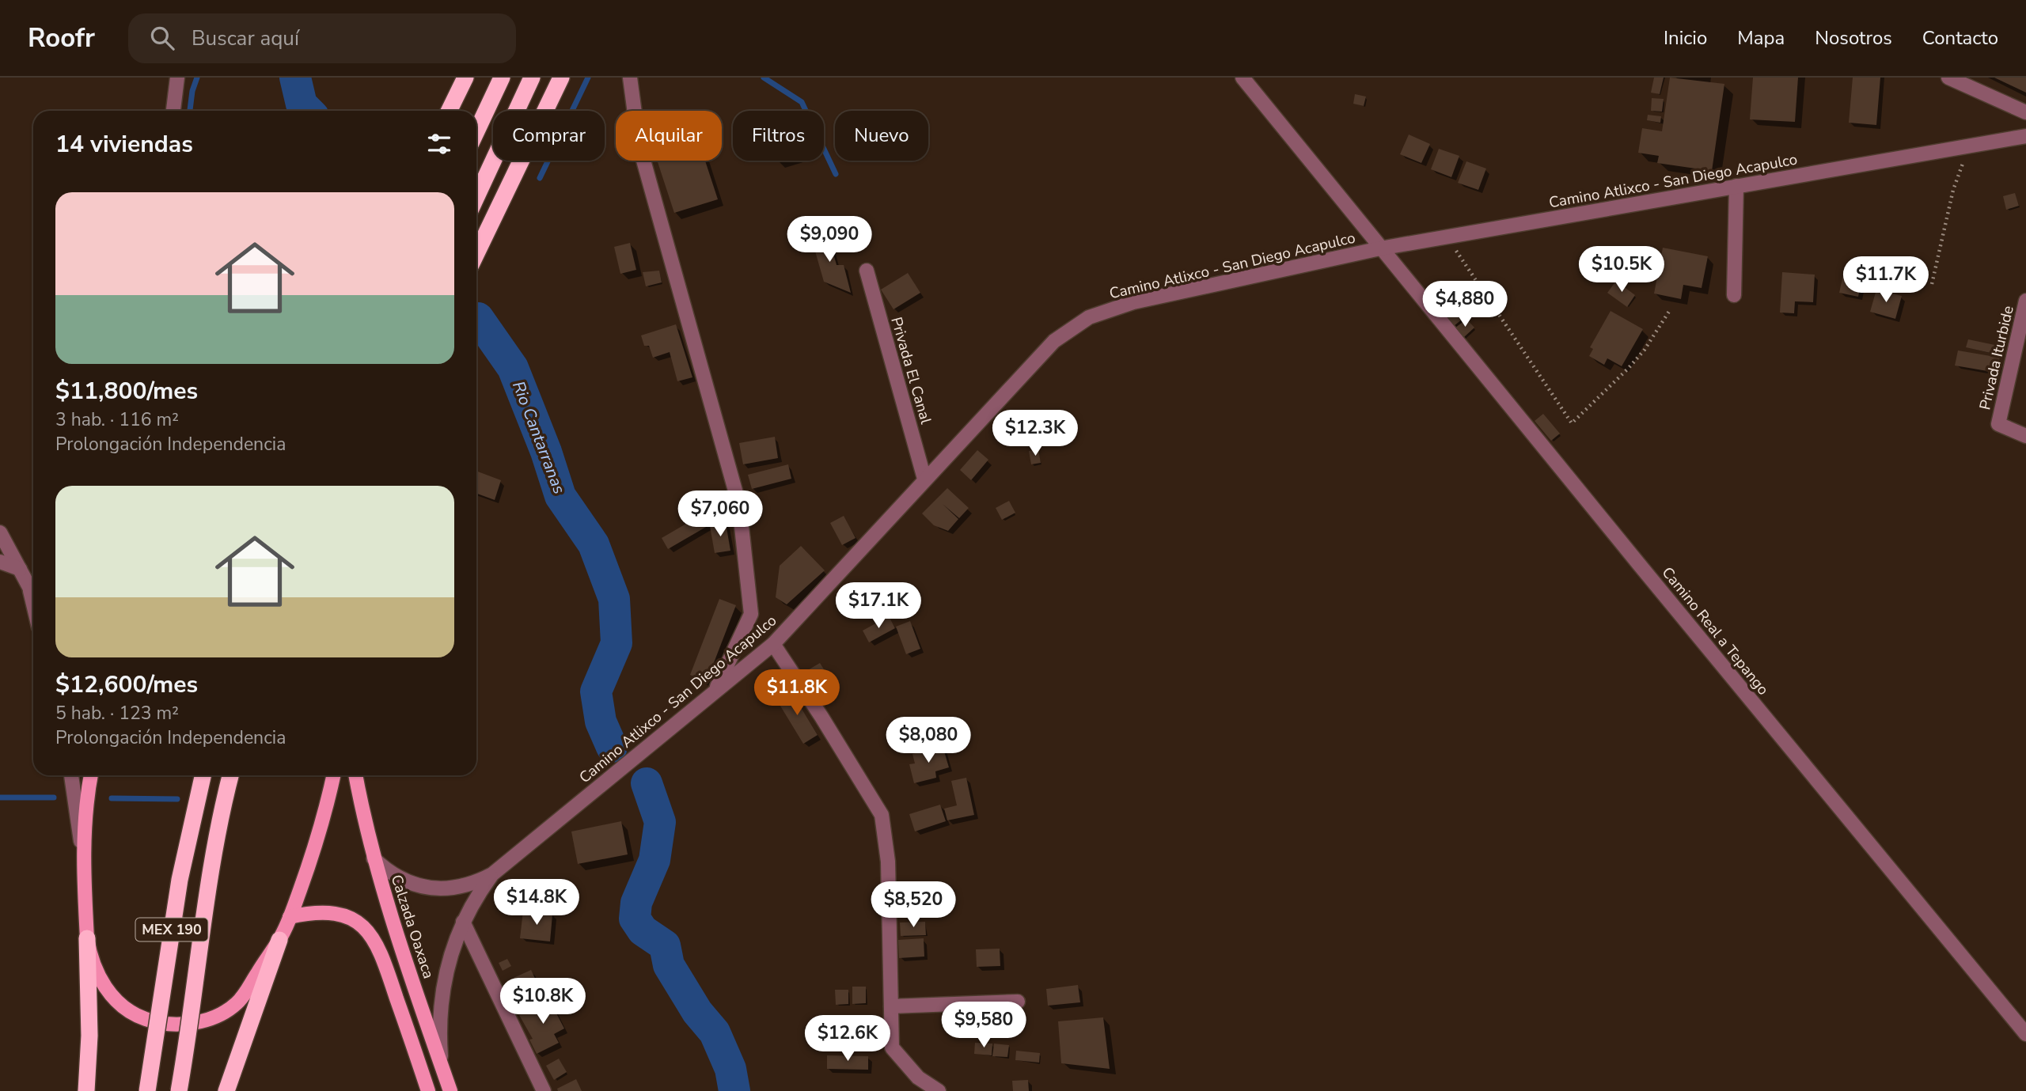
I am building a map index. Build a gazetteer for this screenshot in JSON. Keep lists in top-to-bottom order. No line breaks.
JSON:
{"streets":{"highway":["MEX 190"],"main road":["Calzada Oaxaca"],"street":["Camino Atlixco - San Diego Acapulco","Privada Iturbide","Privada El Canal","Camino Real a Tepango"]},"crossings":[["Camino Atlixco - San Diego Acapulco","Privada El Canal"],["Camino Atlixco - San Diego Acapulco","Camino Real a Tepango"],["Camino Atlixco - San Diego Acapulco","Calzada Oaxaca"]],"water":["Rio Cantarranas"],"page":{"header":"Roofr","search":"Buscar aquí","nav":["Inicio","Mapa","Nosotros","Contacto"],"chip":["Comprar","Alquilar","Filtros","Nuevo"],"heading":"14 viviendas","list":[{"name":"$11,800/mes","note":"3 hab. · 116 m² · Prolongación Independencia"},{"name":"$12,600/mes","note":"5 hab. · 123 m² · Prolongación Independencia"}],"price":["$9,090","$10.5K","$11.7K","$4,880","$12.3K","$7,060","$17.1K","$11.8K","$8,080","$14.8K","$8,520","$10.8K","$9,580","$12.6K"]}}
